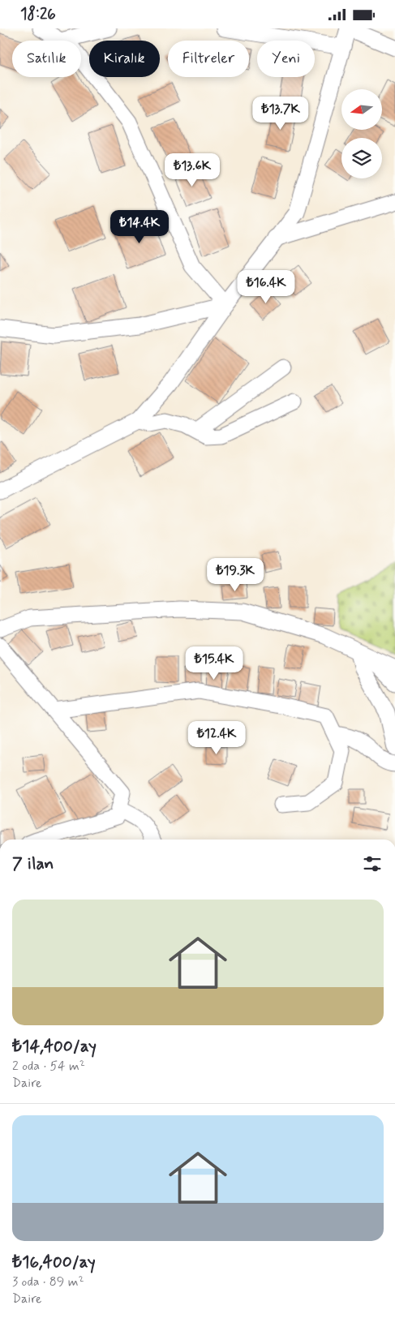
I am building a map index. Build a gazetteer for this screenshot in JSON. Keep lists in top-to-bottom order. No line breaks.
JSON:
{"north":"left","page":{"status":"18:26","chip":["Satılık","Kiralık","Filtreler","Yeni"],"price":["₺13.7K","₺13.6K","₺14.4K","₺16.4K","₺19.3K","₺15.4K","₺12.4K"],"heading":"7 ilan","list":[{"name":"₺14,400/ay","note":"2 oda · 54 m² · Daire"},{"name":"₺16,400/ay","note":"3 oda · 89 m² · Daire"}]}}
